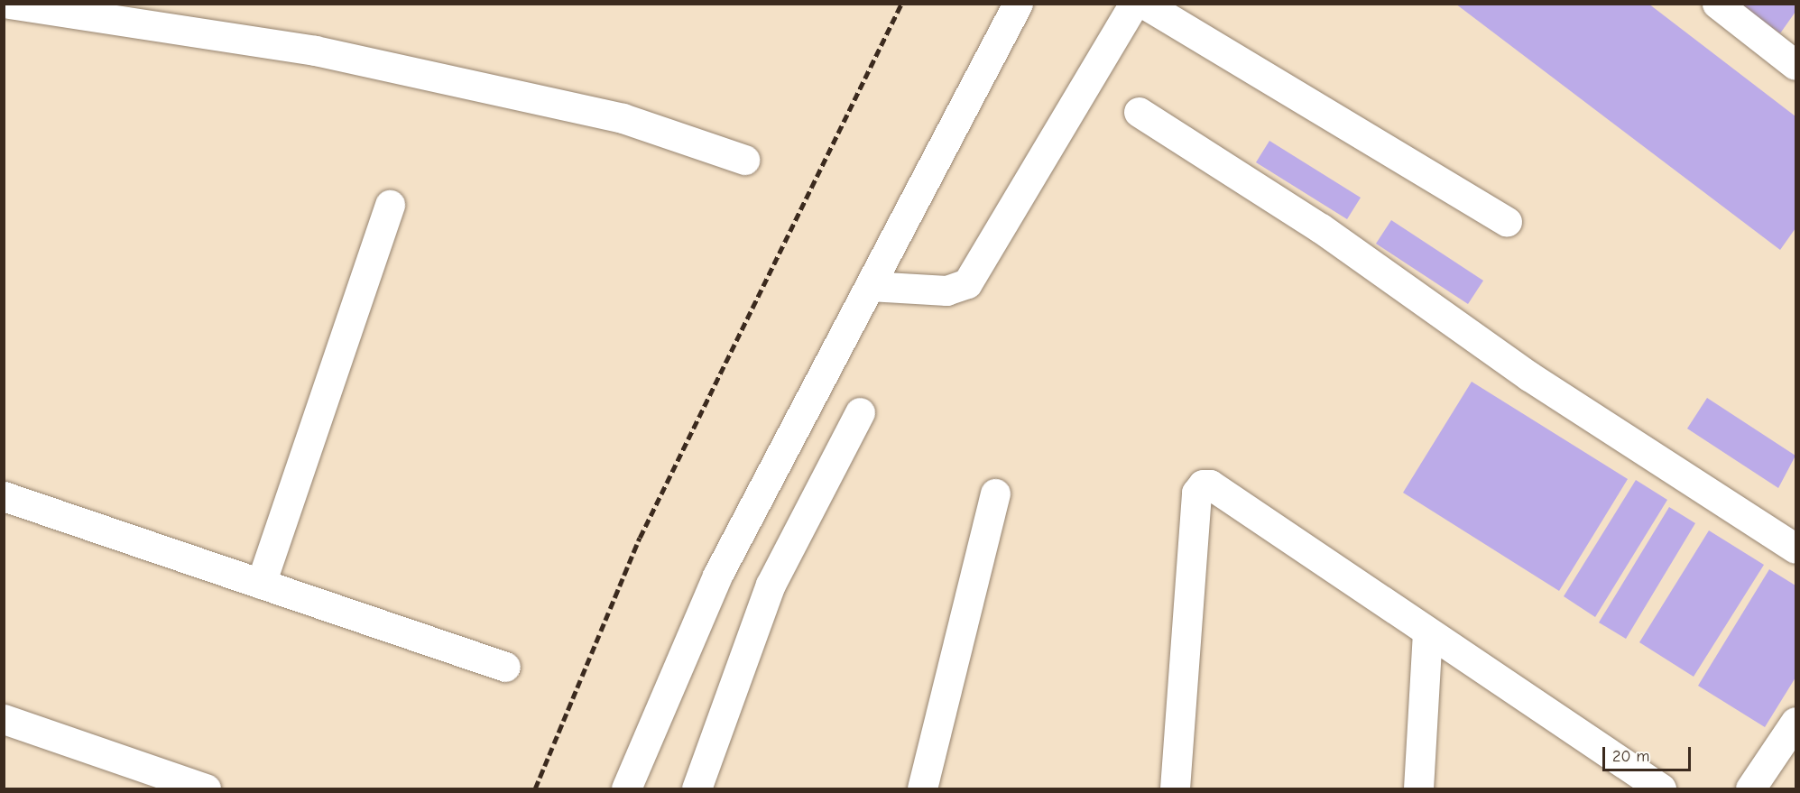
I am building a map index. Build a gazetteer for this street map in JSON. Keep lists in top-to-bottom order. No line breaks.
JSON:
{"scale_bar":"20 m"}
